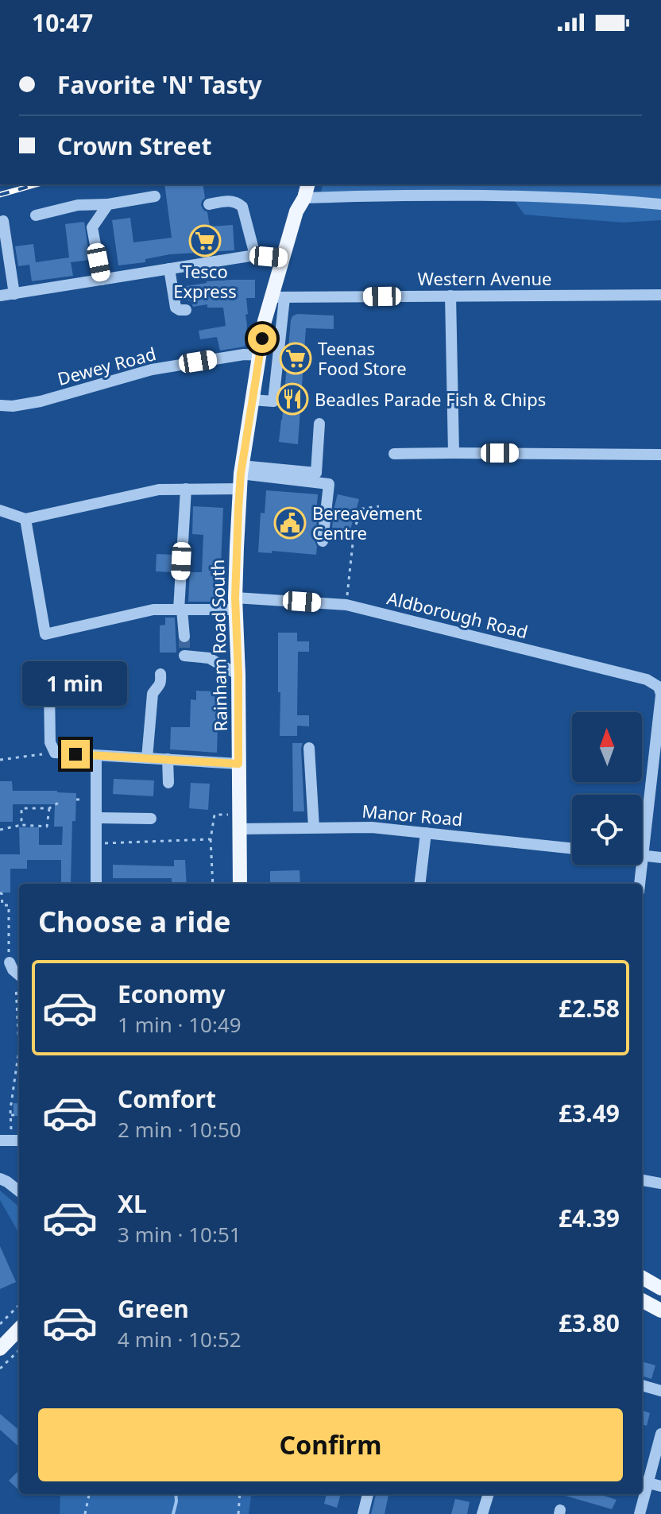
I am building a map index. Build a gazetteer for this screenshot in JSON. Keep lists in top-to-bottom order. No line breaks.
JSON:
{"streets":{"main road":["Rainham Road South"],"street":["Western Avenue","Dewey Road","Aldborough Road","Manor Road"]},"crossings":[["Western Avenue","Rainham Road South"],["Dewey Road","Rainham Road South"],["Aldborough Road","Rainham Road South"],["Rainham Road South","Manor Road"]],"places":{"supermarket":["Tesco Express","Teenas Food Store"],"restaurant":["Beadles Parade Fish & Chips"],"public building":["Bereavement Centre"]},"north":"top","page":{"status":"10:47","banner":["Favorite 'N' Tasty","Crown Street"],"bubble":"1 min","heading":"Choose a ride","list":[{"name":"Economy","note":"1 min · 10:49","value":"£2.58"},{"name":"Comfort","note":"2 min · 10:50","value":"£3.49"},{"name":"XL","note":"3 min · 10:51","value":"£4.39"},{"name":"Green","note":"4 min · 10:52","value":"£3.80"}],"buttons":"Confirm"}}
